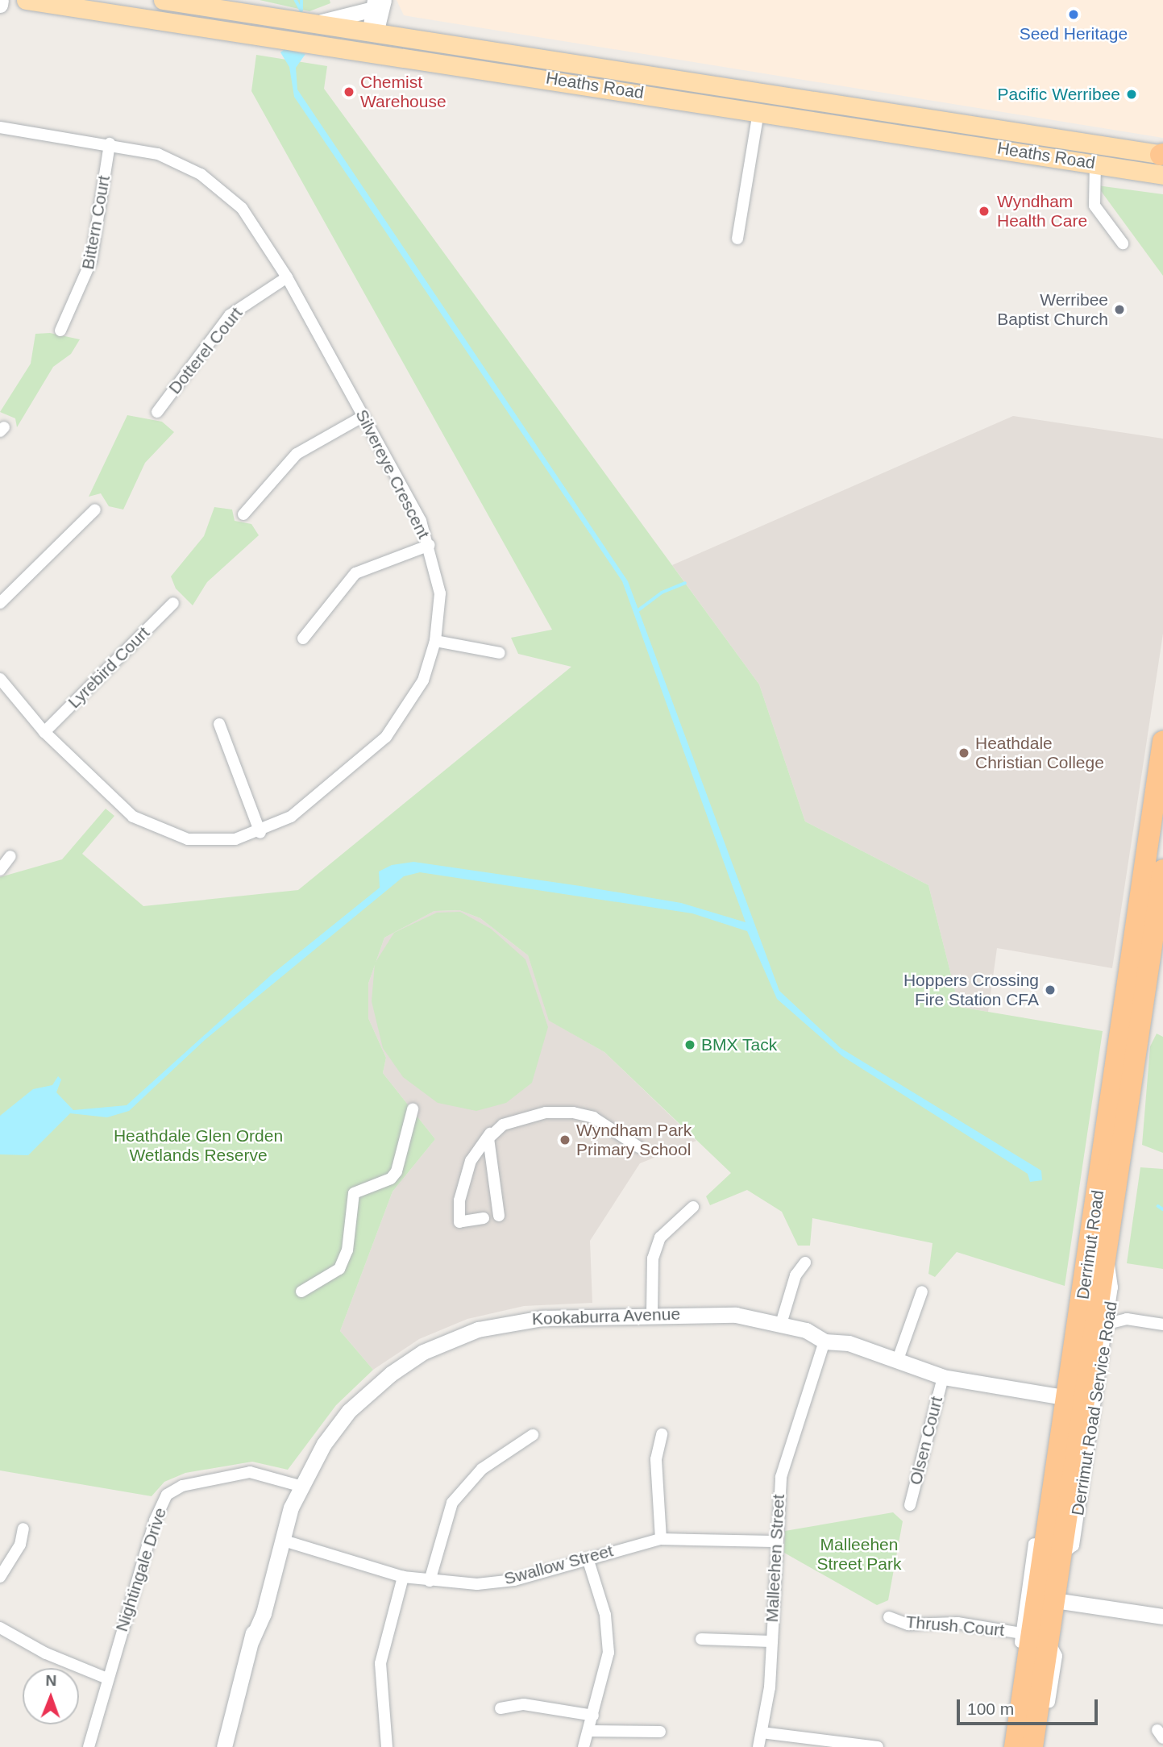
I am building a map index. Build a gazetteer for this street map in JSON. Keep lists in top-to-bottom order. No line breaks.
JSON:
{"streets":{"highway":["Derrimut Road"],"main road":["Heaths Road"],"street":["Bittern Court","Dotterel Court","Silvereye Crescent","Lyrebird Court","Kookaburra Avenue","Derrimut Road Service Road","Olsen Court","Malleehen Street","Swallow Street","Nightingale Drive","Thrush Court"]},"crossings":[["Bittern Court","Silvereye Crescent"],["Dotterel Court","Silvereye Crescent"],["Silvereye Crescent","Lyrebird Court"],["Derrimut Road","Kookaburra Avenue"],["Derrimut Road","Derrimut Road Service Road"],["Kookaburra Avenue","Olsen Court"],["Kookaburra Avenue","Malleehen Street"],["Kookaburra Avenue","Swallow Street"],["Kookaburra Avenue","Nightingale Drive"],["Derrimut Road Service Road","Thrush Court"],["Malleehen Street","Swallow Street"]],"parks":["Heathdale Glen Orden Wetlands Reserve","Malleehen Street Park"],"places":["Seed Heritage","Chemist Warehouse","Pacific Werribee","Wyndham Health Care","Werribee Baptist Church","Heathdale Christian College","Hoppers Crossing Fire Station CFA","BMX Tack","Wyndham Park Primary School"],"scale_bar":"100 m","north":"top"}
